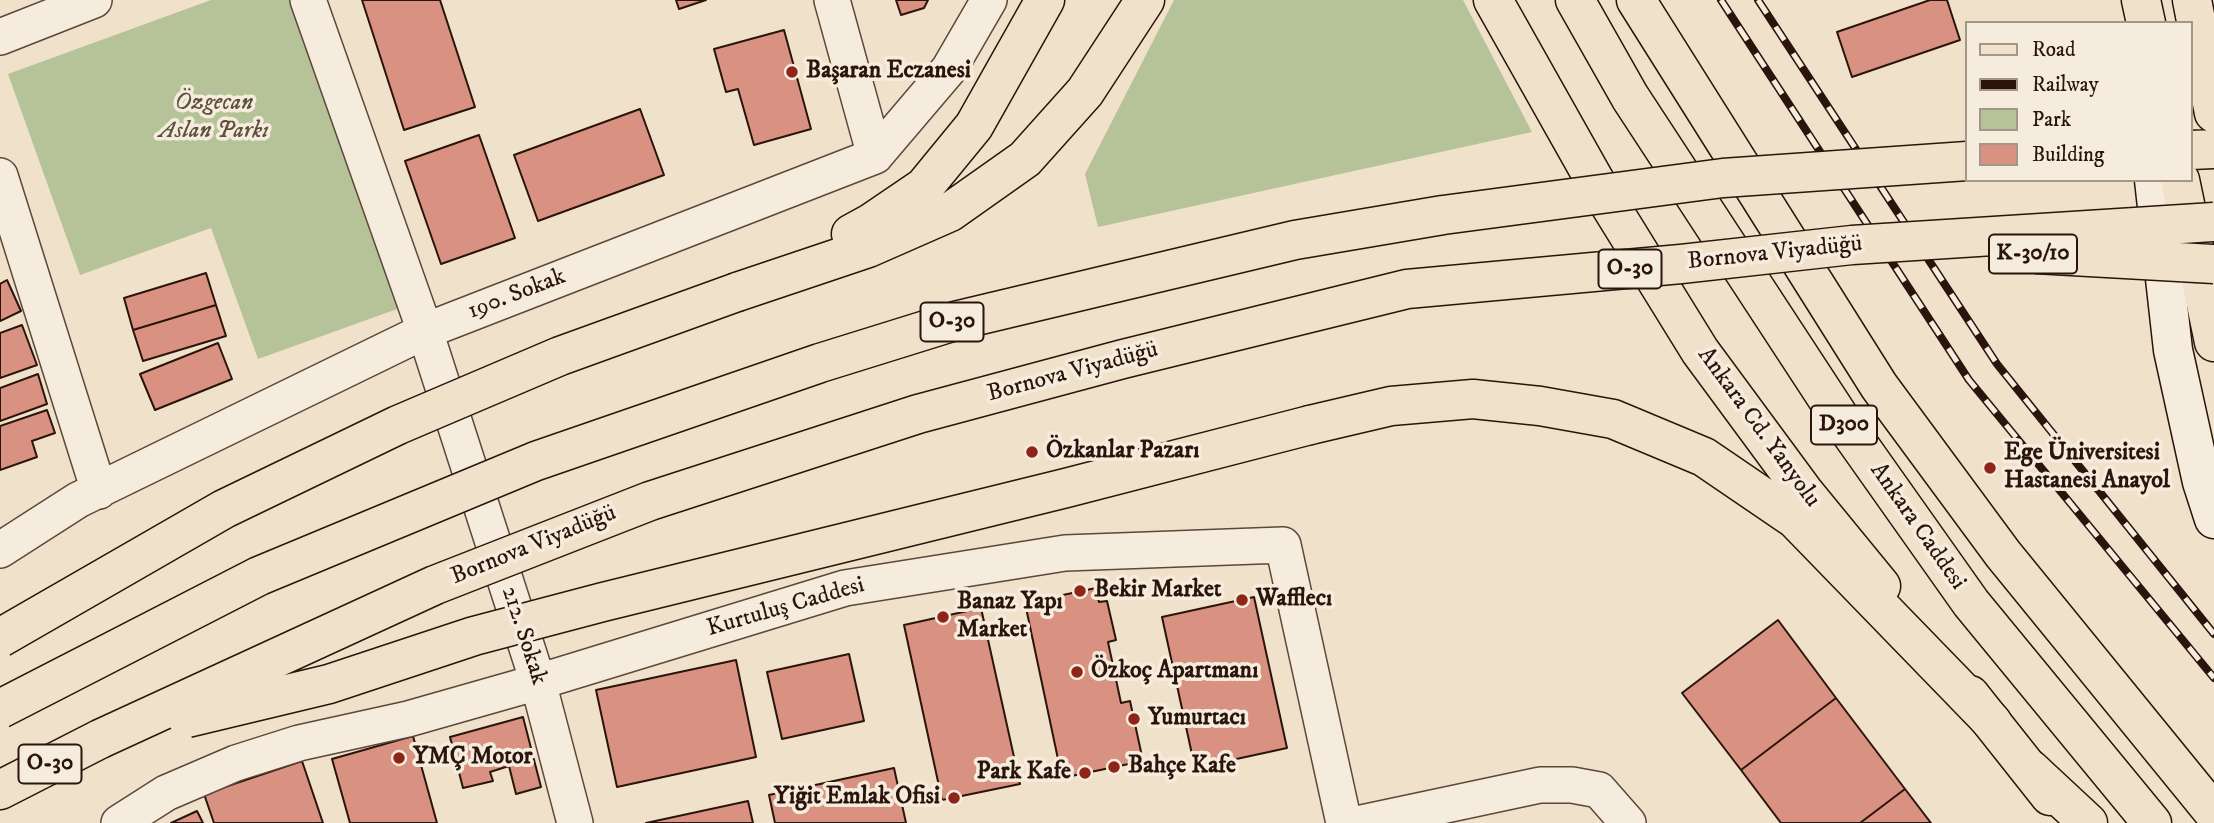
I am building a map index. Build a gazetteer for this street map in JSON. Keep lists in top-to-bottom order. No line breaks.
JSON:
{"streets":{"main road":["Bornova Viyadüğü","K-30/10","O-30","D300","Ankara Cd. Yanyolu","Ankara Caddesi"],"street":["190. Sokak","Kurtuluş Caddesi","212. Sokak"]},"crossings":[["Bornova Viyadüğü","K-30/10"],["190. Sokak","212. Sokak"],["Kurtuluş Caddesi","212. Sokak"]],"parks":["Özgecan Aslan Parkı"],"places":["Başaran Eczanesi","Özkanlar Pazarı","Ege Üniversitesi Hastanesi Anayol","Bekir Market","Wafflecı","Banaz Yapı Market","Özkoç Apartmanı","Yumurtacı","YMÇ Motor","Bahçe Kafe","Park Kafe","Yiğit Emlak Ofisi"],"legend":["Road","Railway","Park","Building"]}
